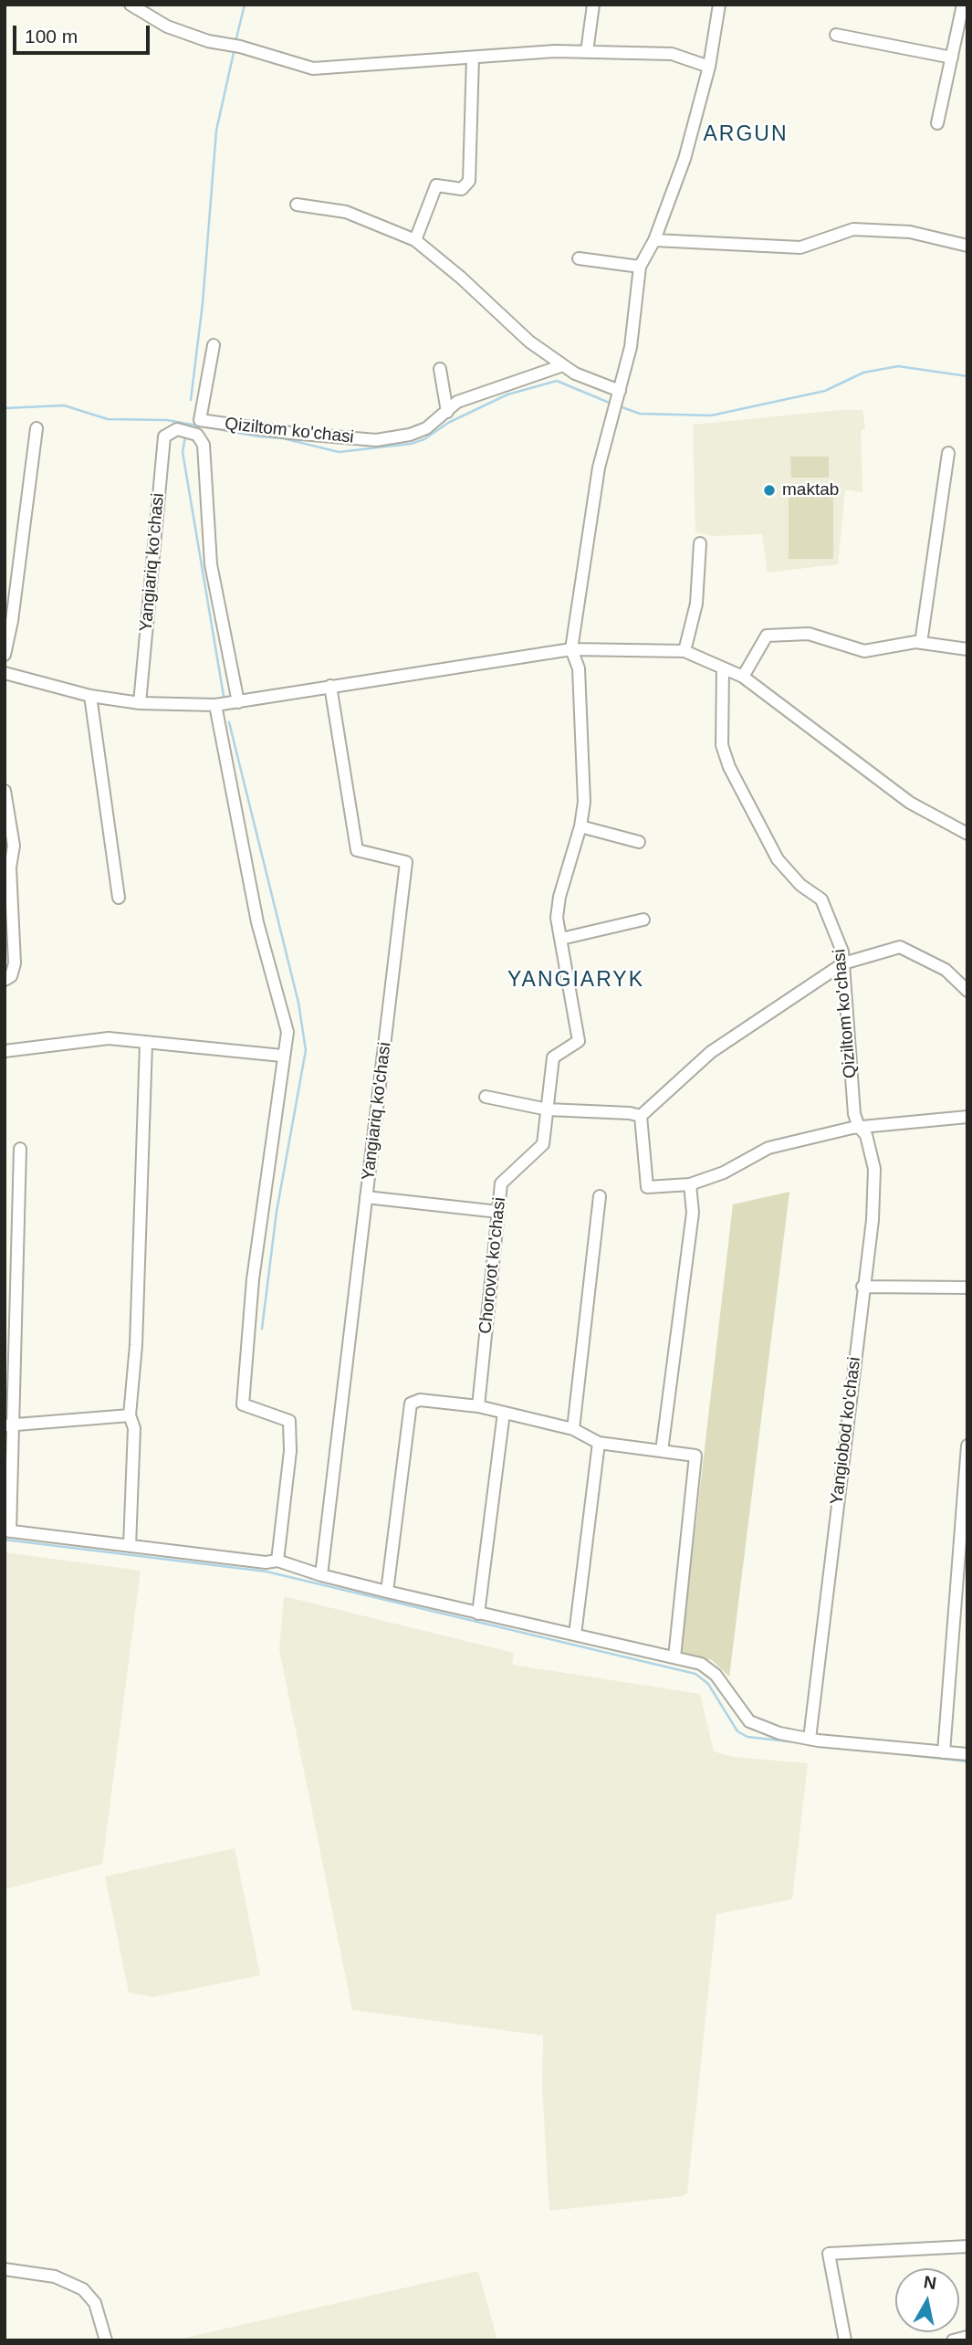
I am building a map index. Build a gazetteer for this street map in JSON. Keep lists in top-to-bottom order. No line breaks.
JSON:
{"streets":{"street":["Qiziltom ko'chasi","Yangiariq ko'chasi","Chorovot ko'chasi","Yangiobod ko'chasi"]},"crossings":[["Qiziltom ko'chasi","Yangiobod ko'chasi"]],"districts":["ARGUN","YANGIARYK"],"places":["maktab"],"scale_bar":"100 m","north":"top"}
